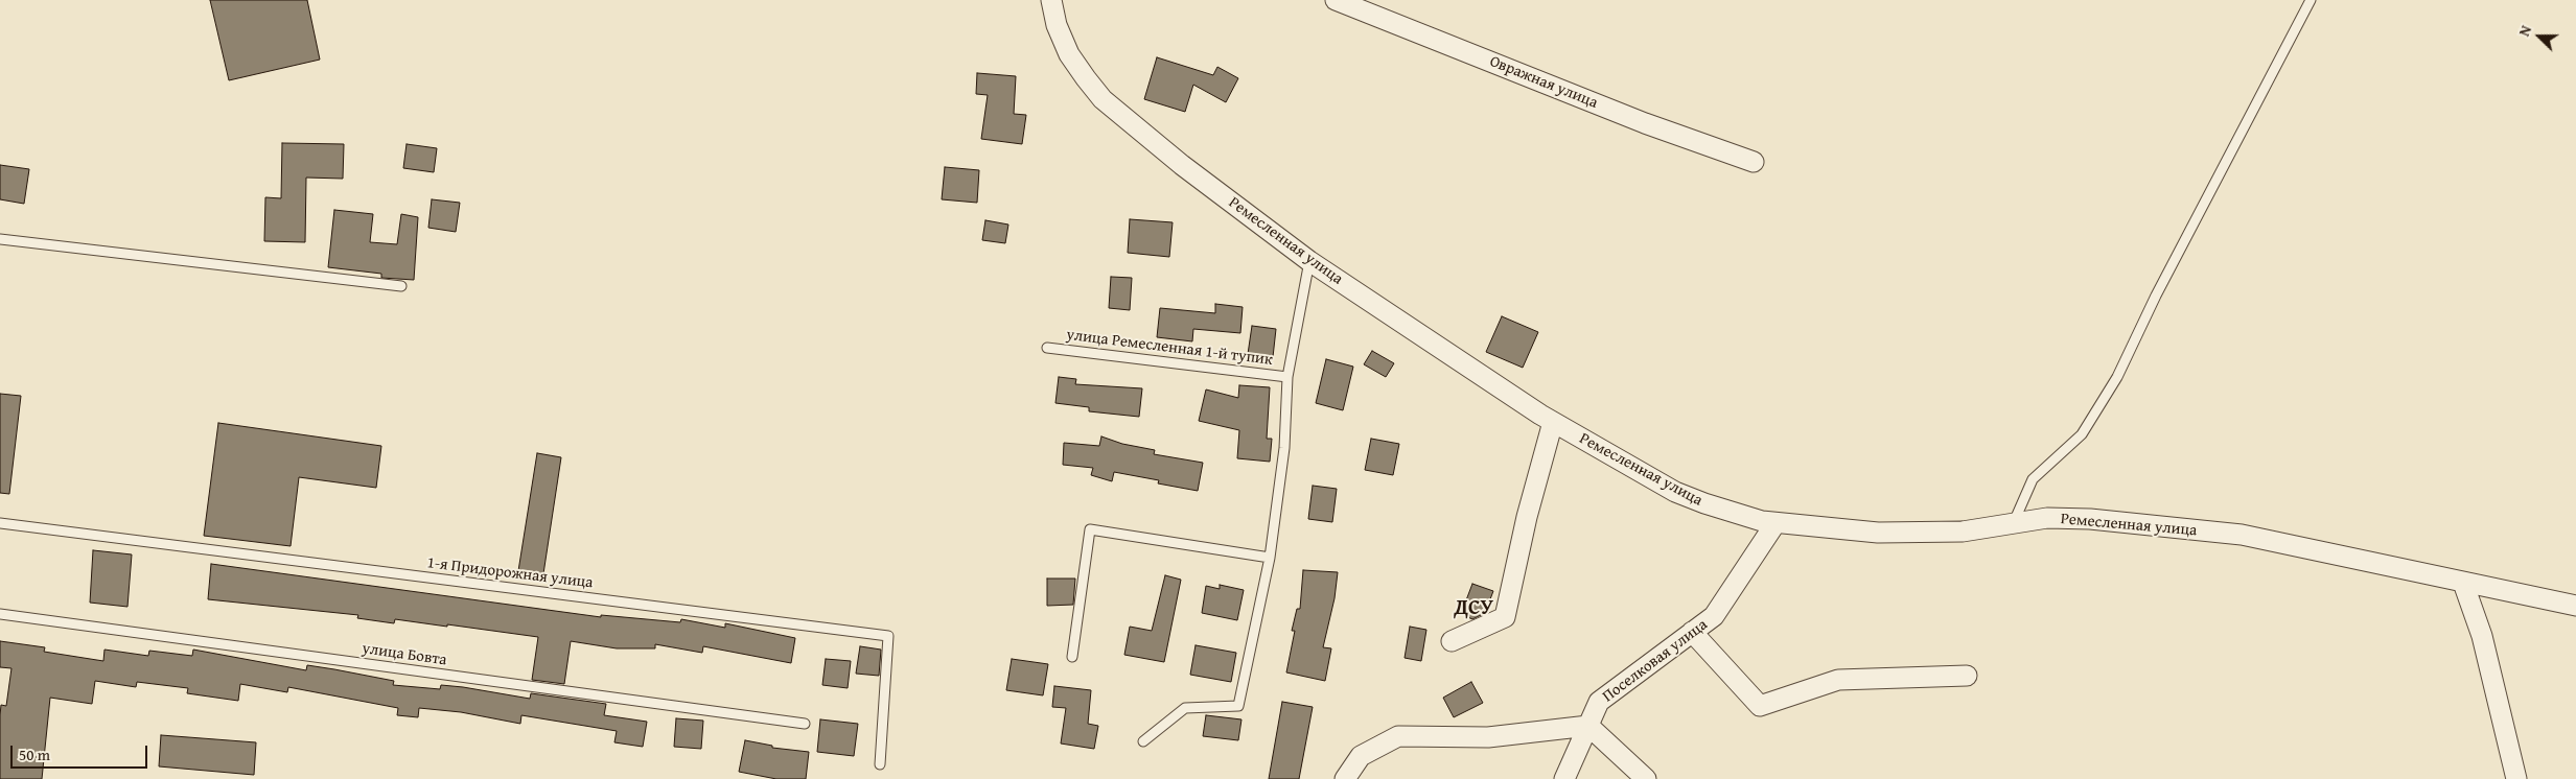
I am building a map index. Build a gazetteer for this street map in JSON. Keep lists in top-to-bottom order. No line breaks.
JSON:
{"streets":{"street":["Овражная улица","Ремесленная улица","Поселковая улица"],"lane":["улица Ремесленная 1-й тупик","1-я Придорожная улица","улица Бовта"]},"crossings":[["Ремесленная улица","улица Ремесленная 1-й тупик"],["Ремесленная улица","Поселковая улица"]],"districts":["ДСУ"],"scale_bar":"50 m","north":"left"}
